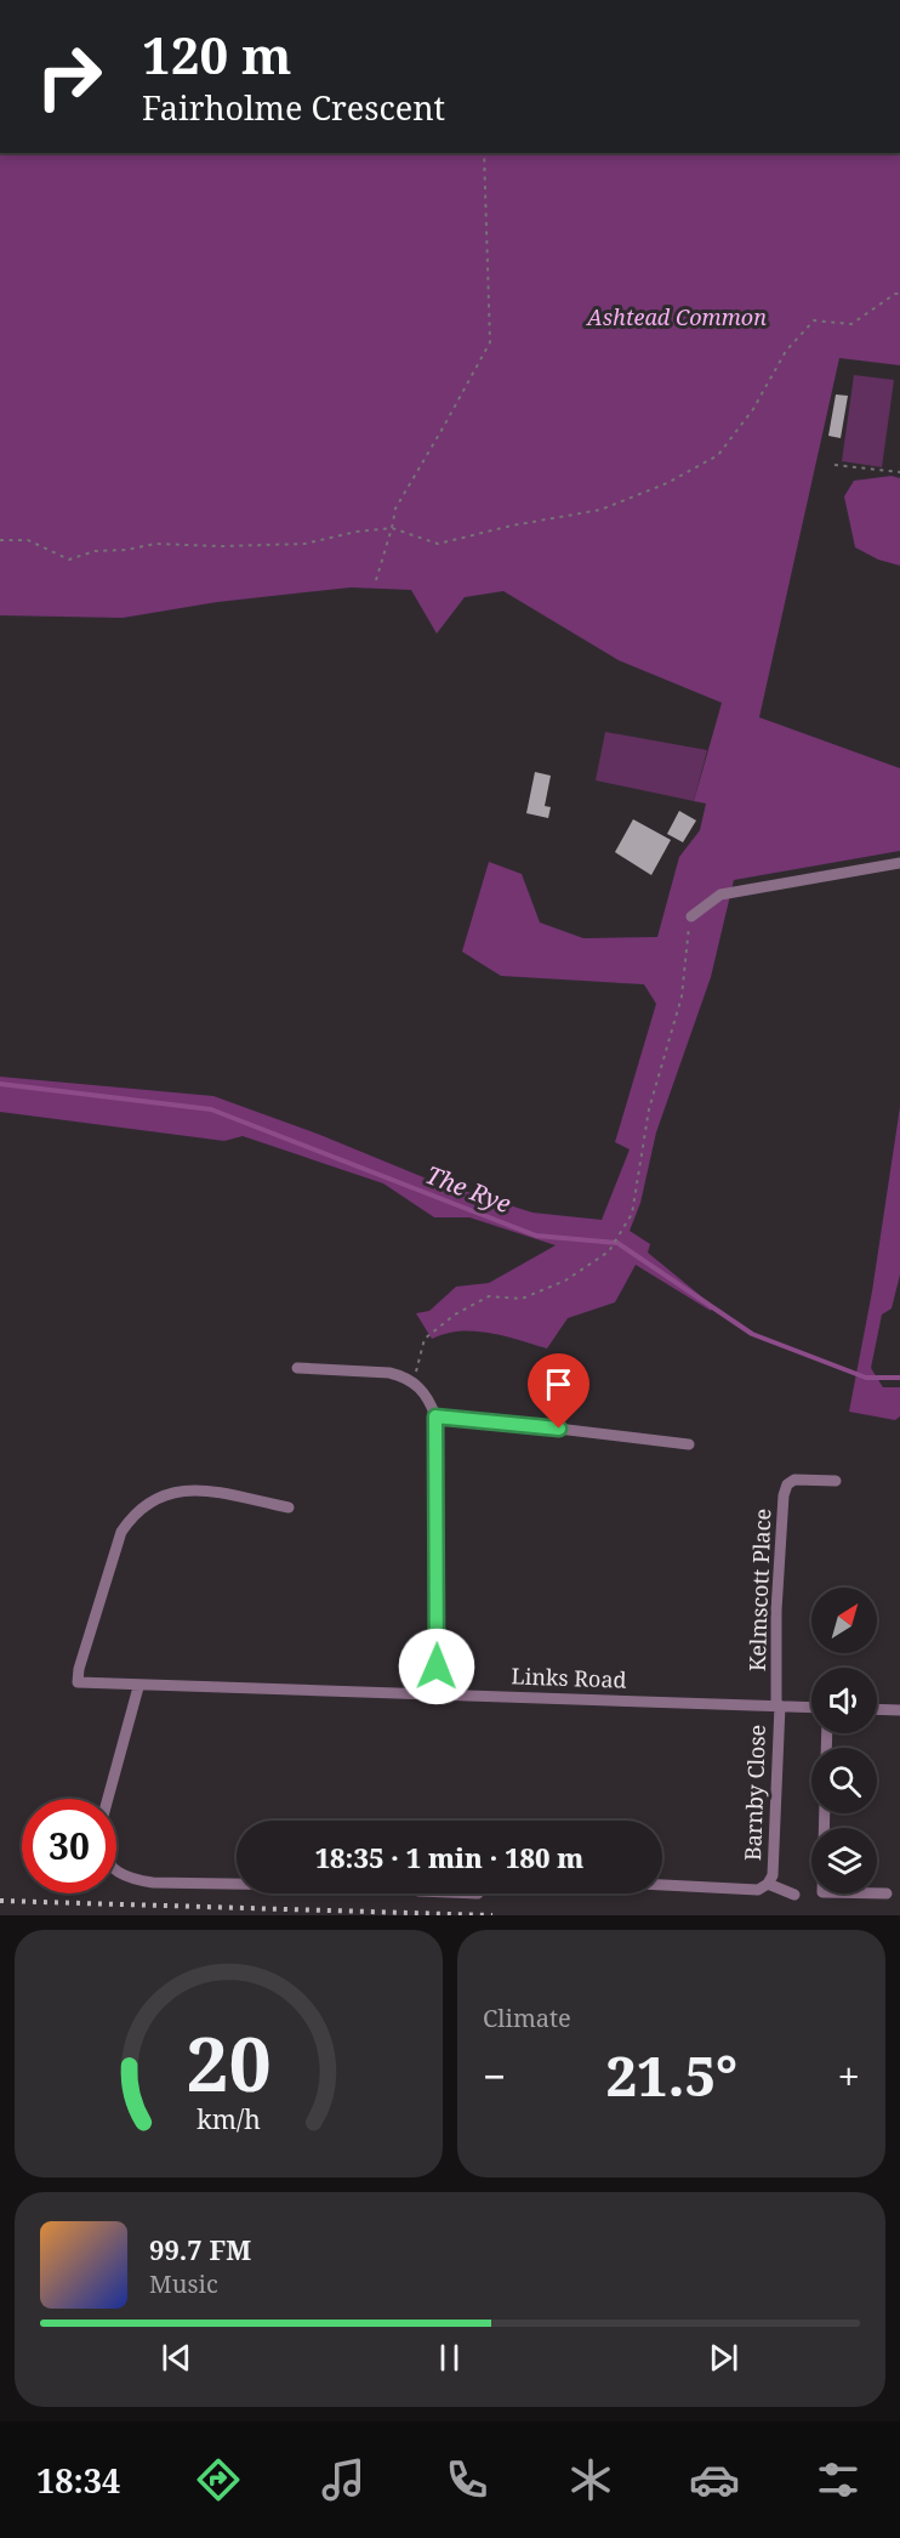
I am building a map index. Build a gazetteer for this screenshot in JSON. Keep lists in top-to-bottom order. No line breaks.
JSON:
{"streets":{"street":["Kelmscott Place","Links Road","Barnby Close"]},"crossings":[["Kelmscott Place","Links Road"],["Kelmscott Place","Barnby Close"],["Links Road","Barnby Close"]],"water":["The Rye"],"parks":["Ashtead Common"],"north":"top right","page":{"turn":["120 m","Fairholme Crescent"],"limit":"30","trip":"18:35 · 1 min · 180 m","tile":"Climate","heat":["−","21.5°","+"],"song":["99.7 FM","Music"],"tabs":"18:34","gauge":["20","km/h"]}}
